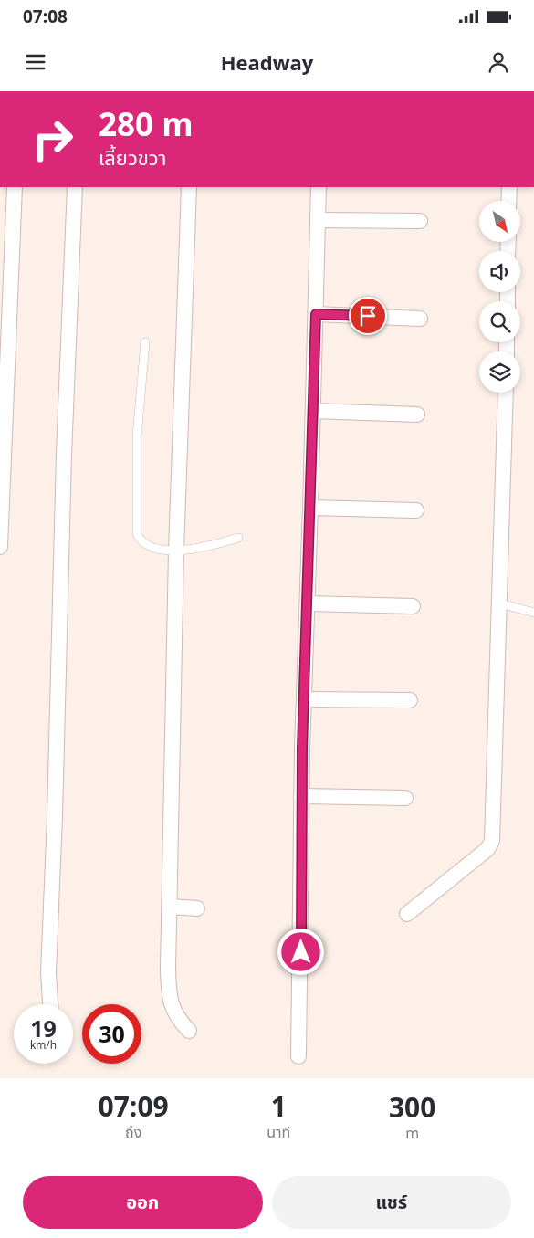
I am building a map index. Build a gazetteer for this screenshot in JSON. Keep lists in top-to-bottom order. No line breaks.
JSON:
{"north":"bottom right","page":{"status":"07:08","header":"Headway","turn":["280 m","เลี้ยวขวา"],"speed":"19 km/h","limit":"30","eta":["07:09","ถึง","1","นาที","300","m"],"buttons":["ออก","แชร์"]}}
